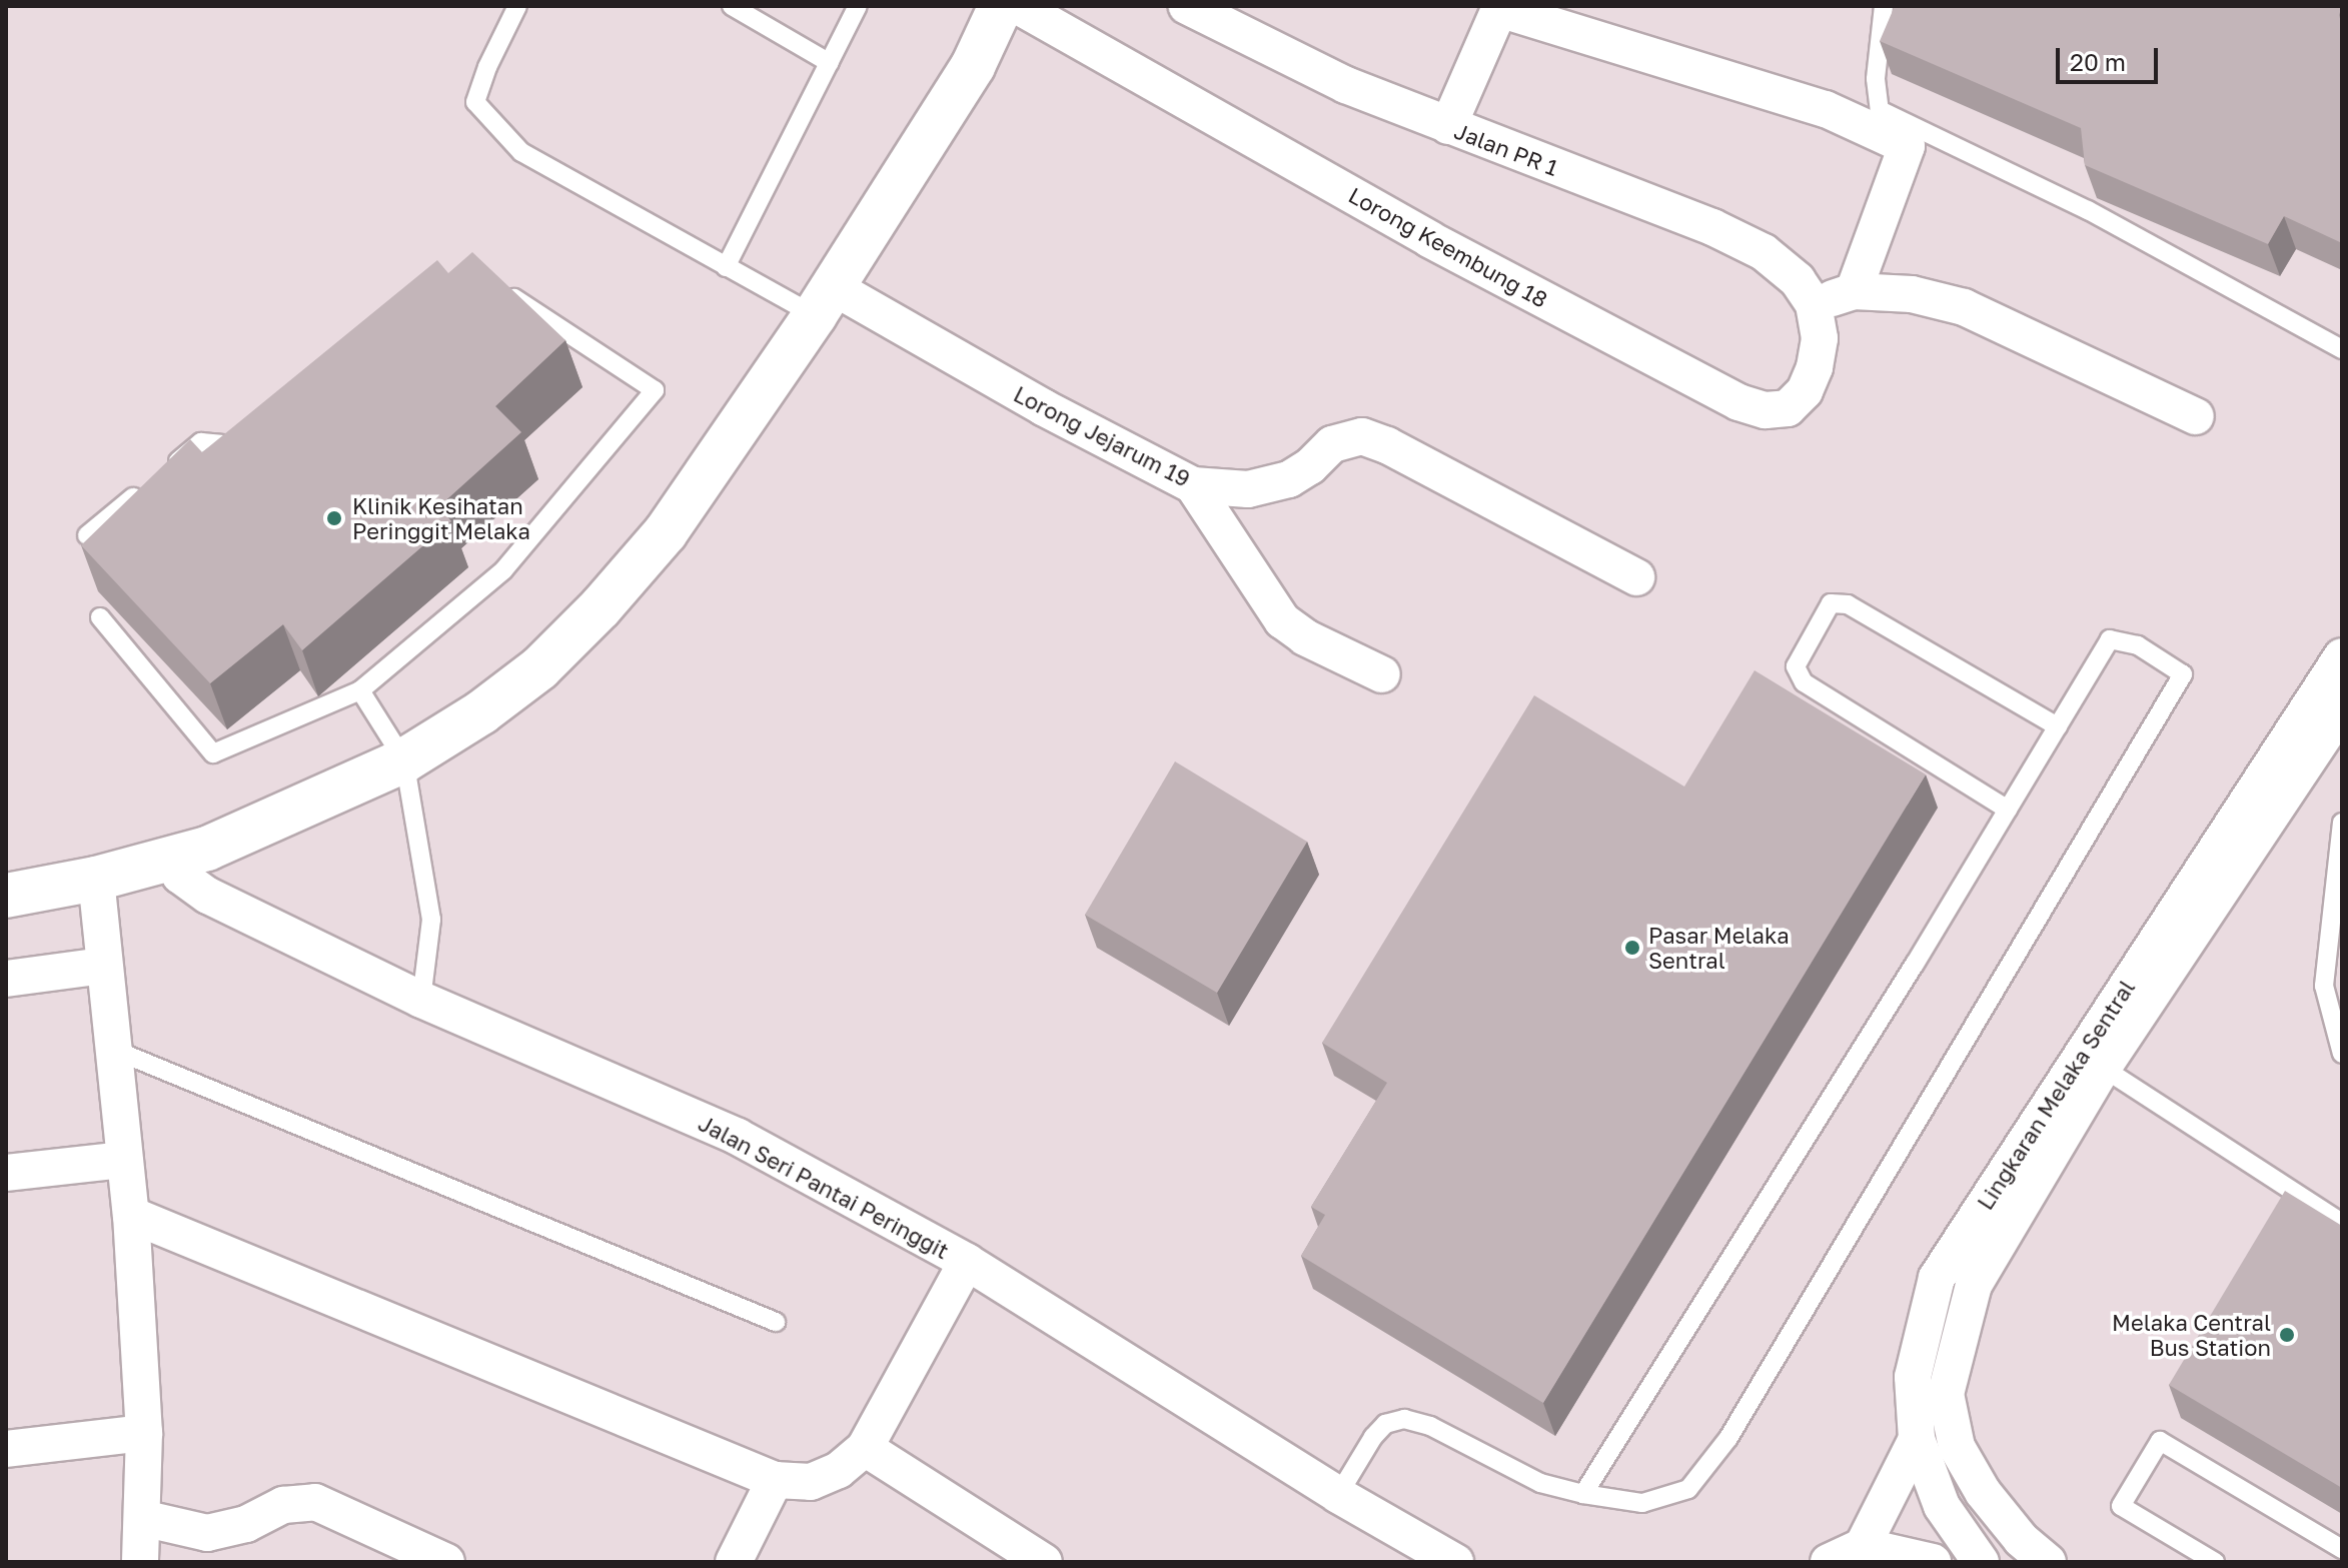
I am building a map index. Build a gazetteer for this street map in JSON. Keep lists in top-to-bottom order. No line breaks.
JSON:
{"streets":{"street":["Jalan PR 1","Lorong Keembung 18","Lorong Jejarum 19","Lingkaran Melaka Sentral","Jalan Seri Pantai Peringgit"]},"crossings":[["Jalan PR 1","Lorong Keembung 18"]],"places":["Klinik Kesihatan Peringgit Melaka","Pasar Melaka Sentral","Melaka Central Bus Station"],"scale_bar":"20 m"}
